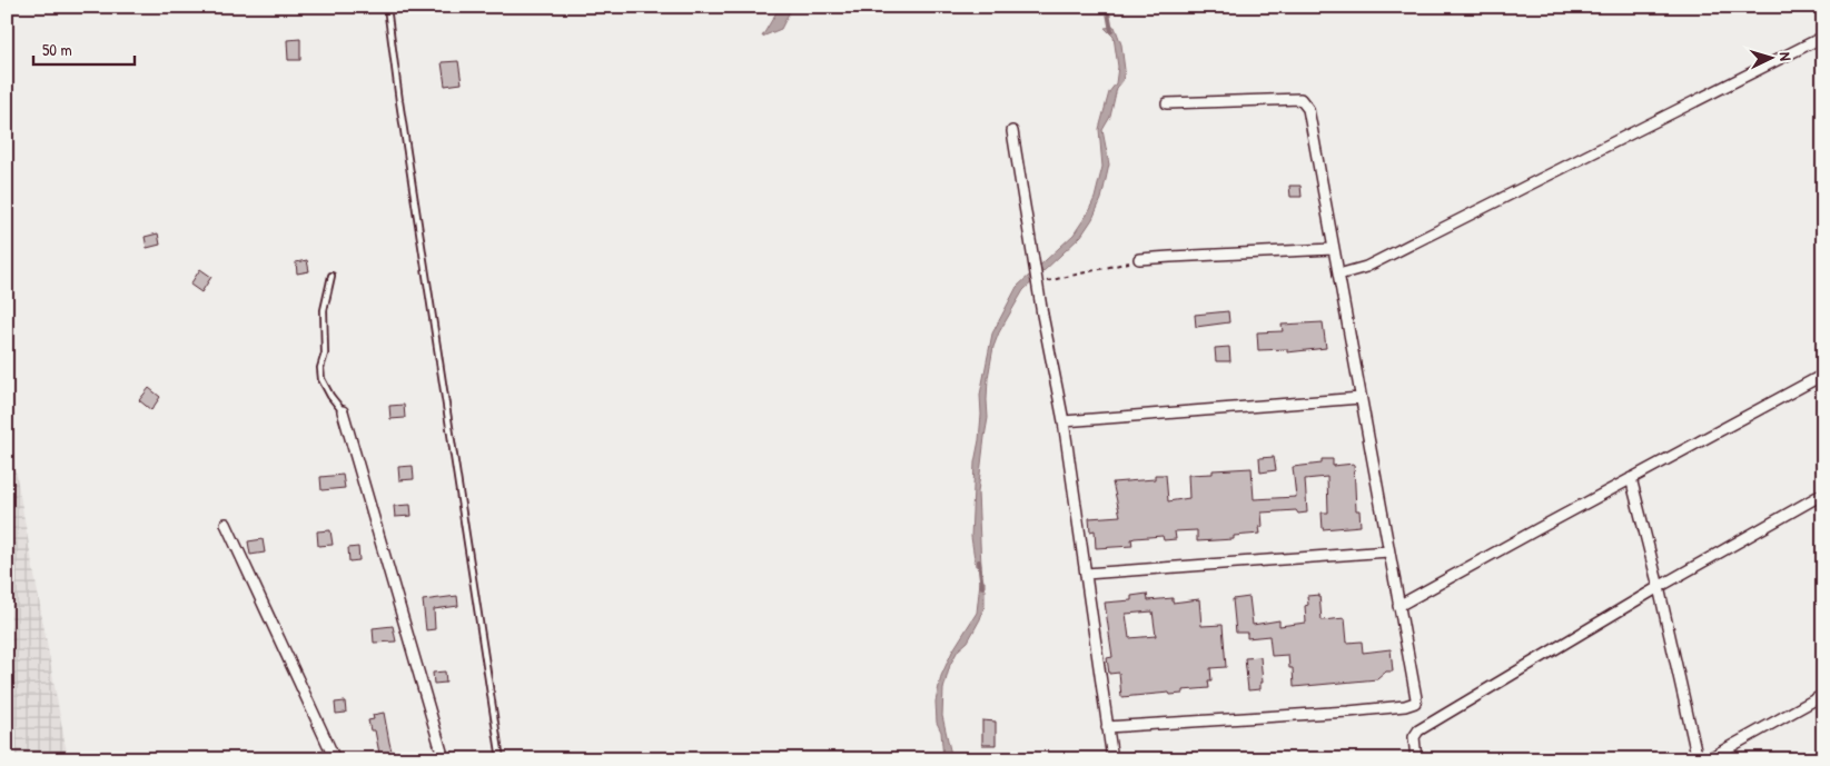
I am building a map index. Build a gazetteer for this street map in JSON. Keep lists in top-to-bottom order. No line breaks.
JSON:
{"scale_bar":"50 m","north":"right"}
